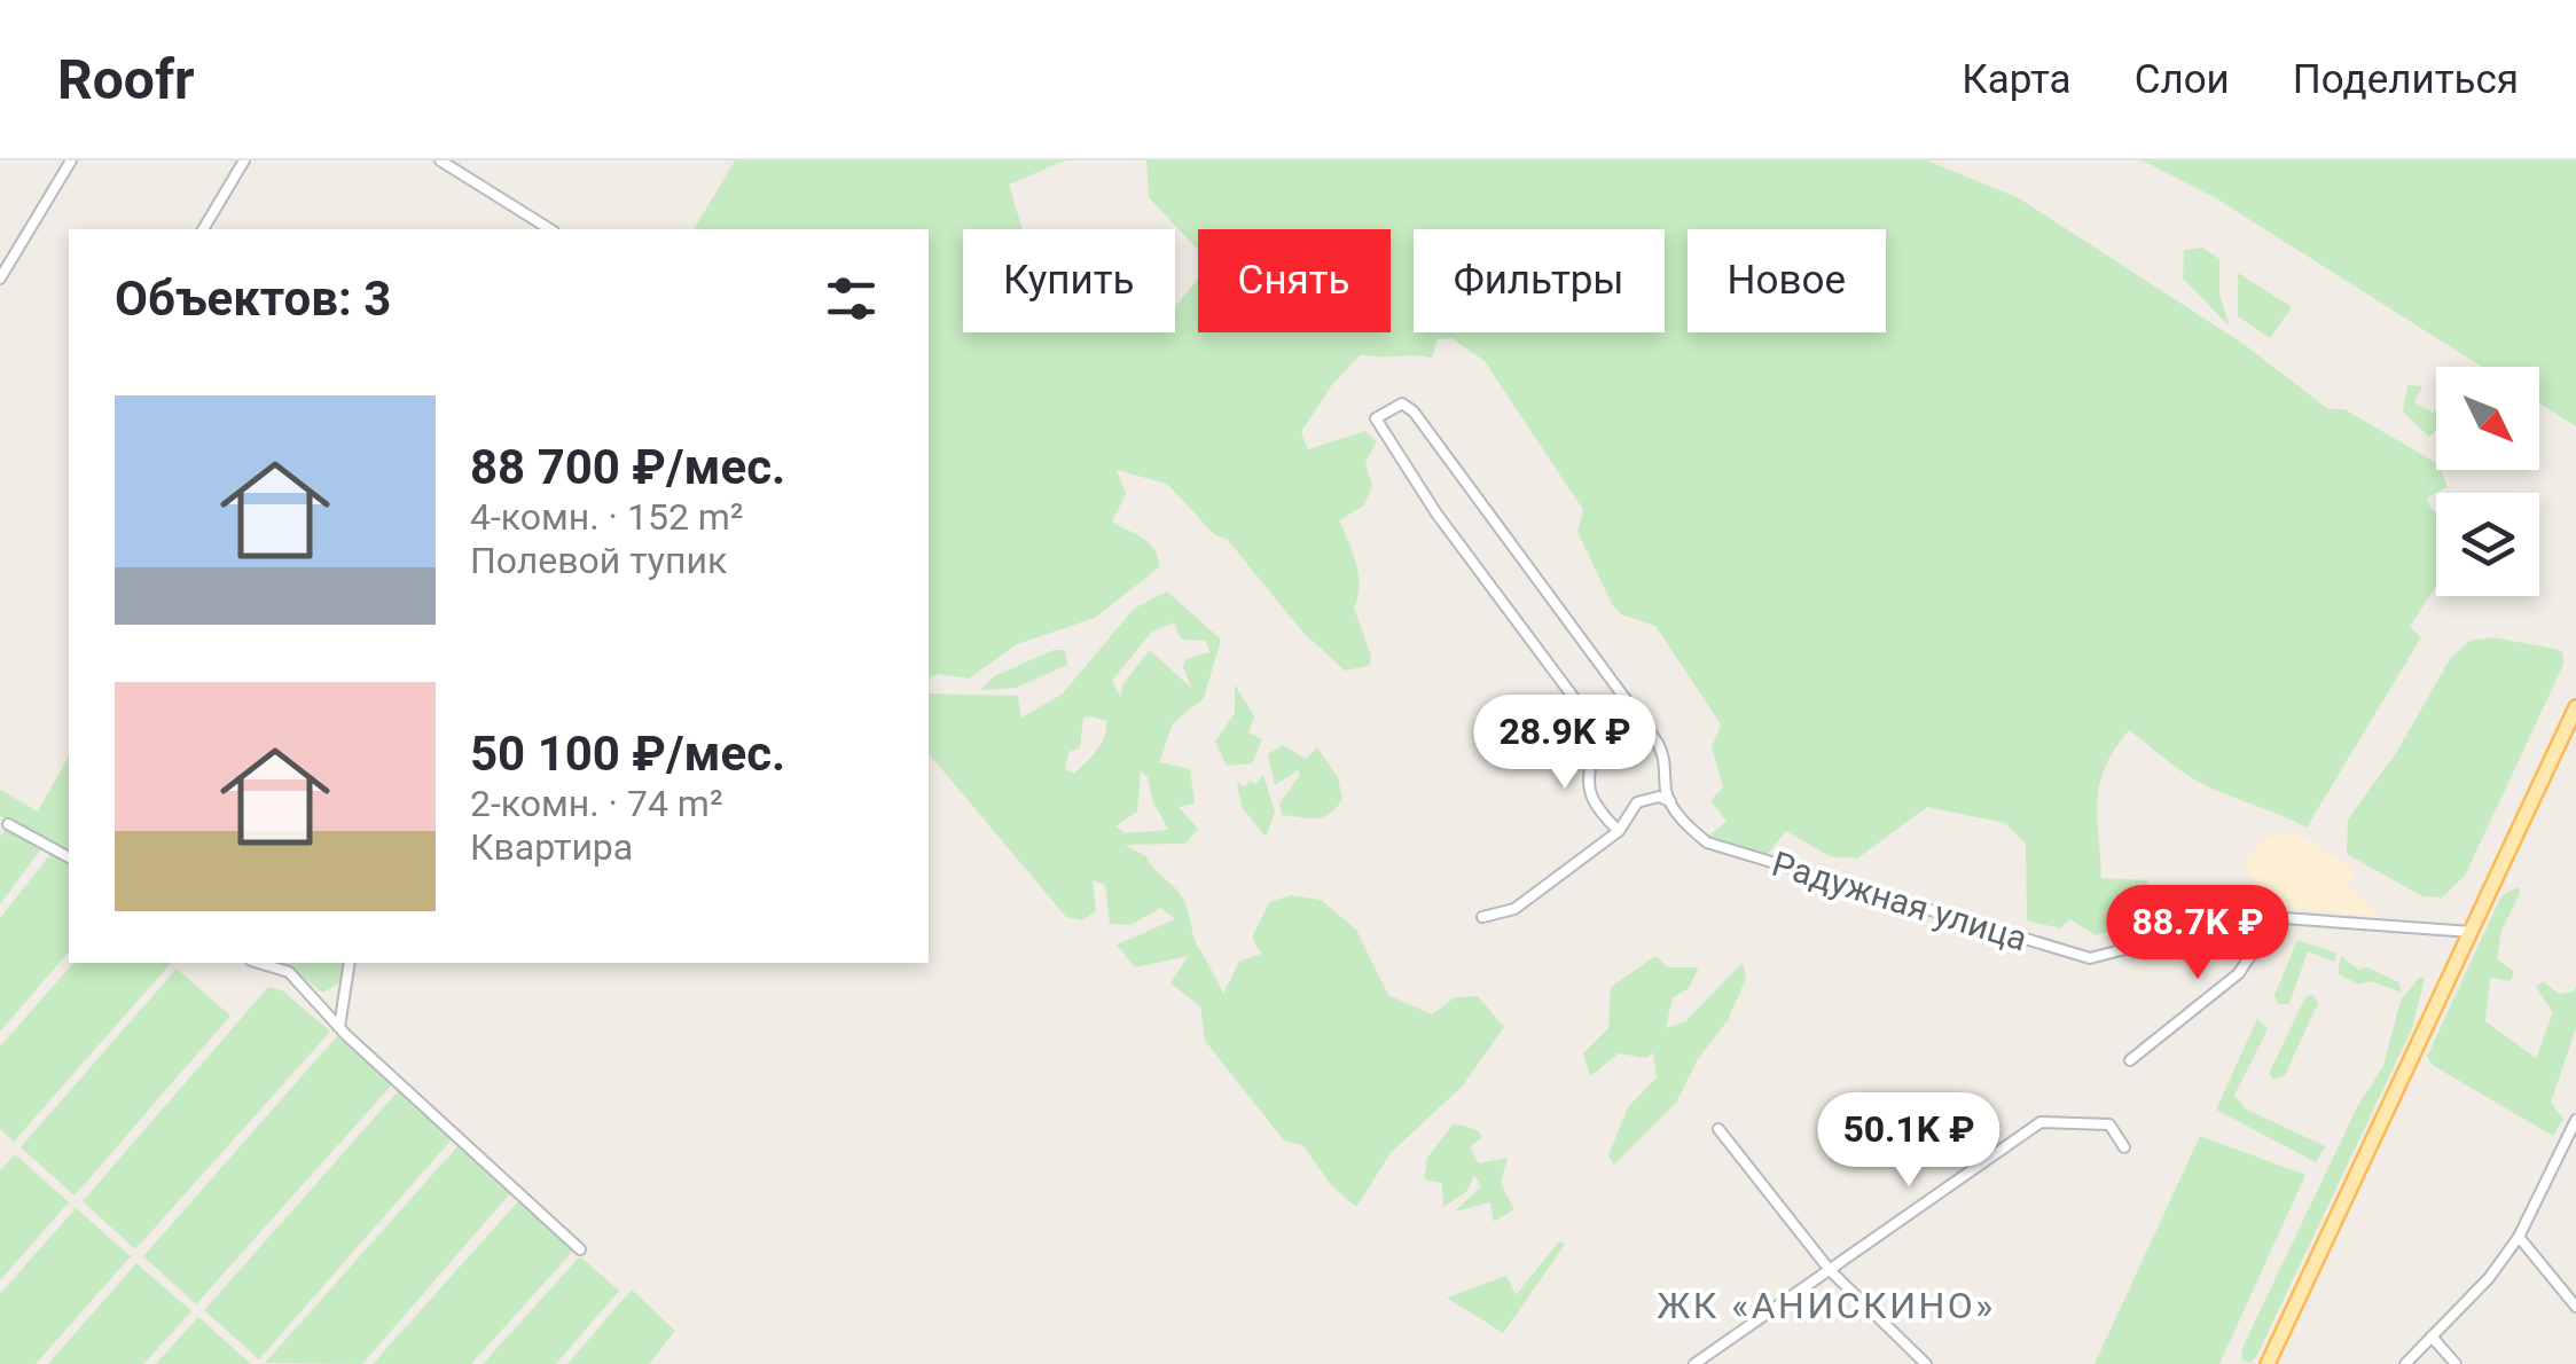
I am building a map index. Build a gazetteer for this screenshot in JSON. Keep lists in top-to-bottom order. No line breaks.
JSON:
{"streets":{"street":["Радужная улица"]},"districts":["ЖК «АНИСКИНО»"],"north":"bottom right","page":{"header":"Roofr","nav":["Карта","Слои","Поделиться"],"chip":["Купить","Снять","Фильтры","Новое"],"heading":"Объектов: 3","list":[{"name":"88 700 ₽/мес.","note":"4-комн. · 152 m² · Полевой тупик"},{"name":"50 100 ₽/мес.","note":"2-комн. · 74 m² · Квартира"}],"price":["28.9K ₽","88.7K ₽","50.1K ₽"]}}
